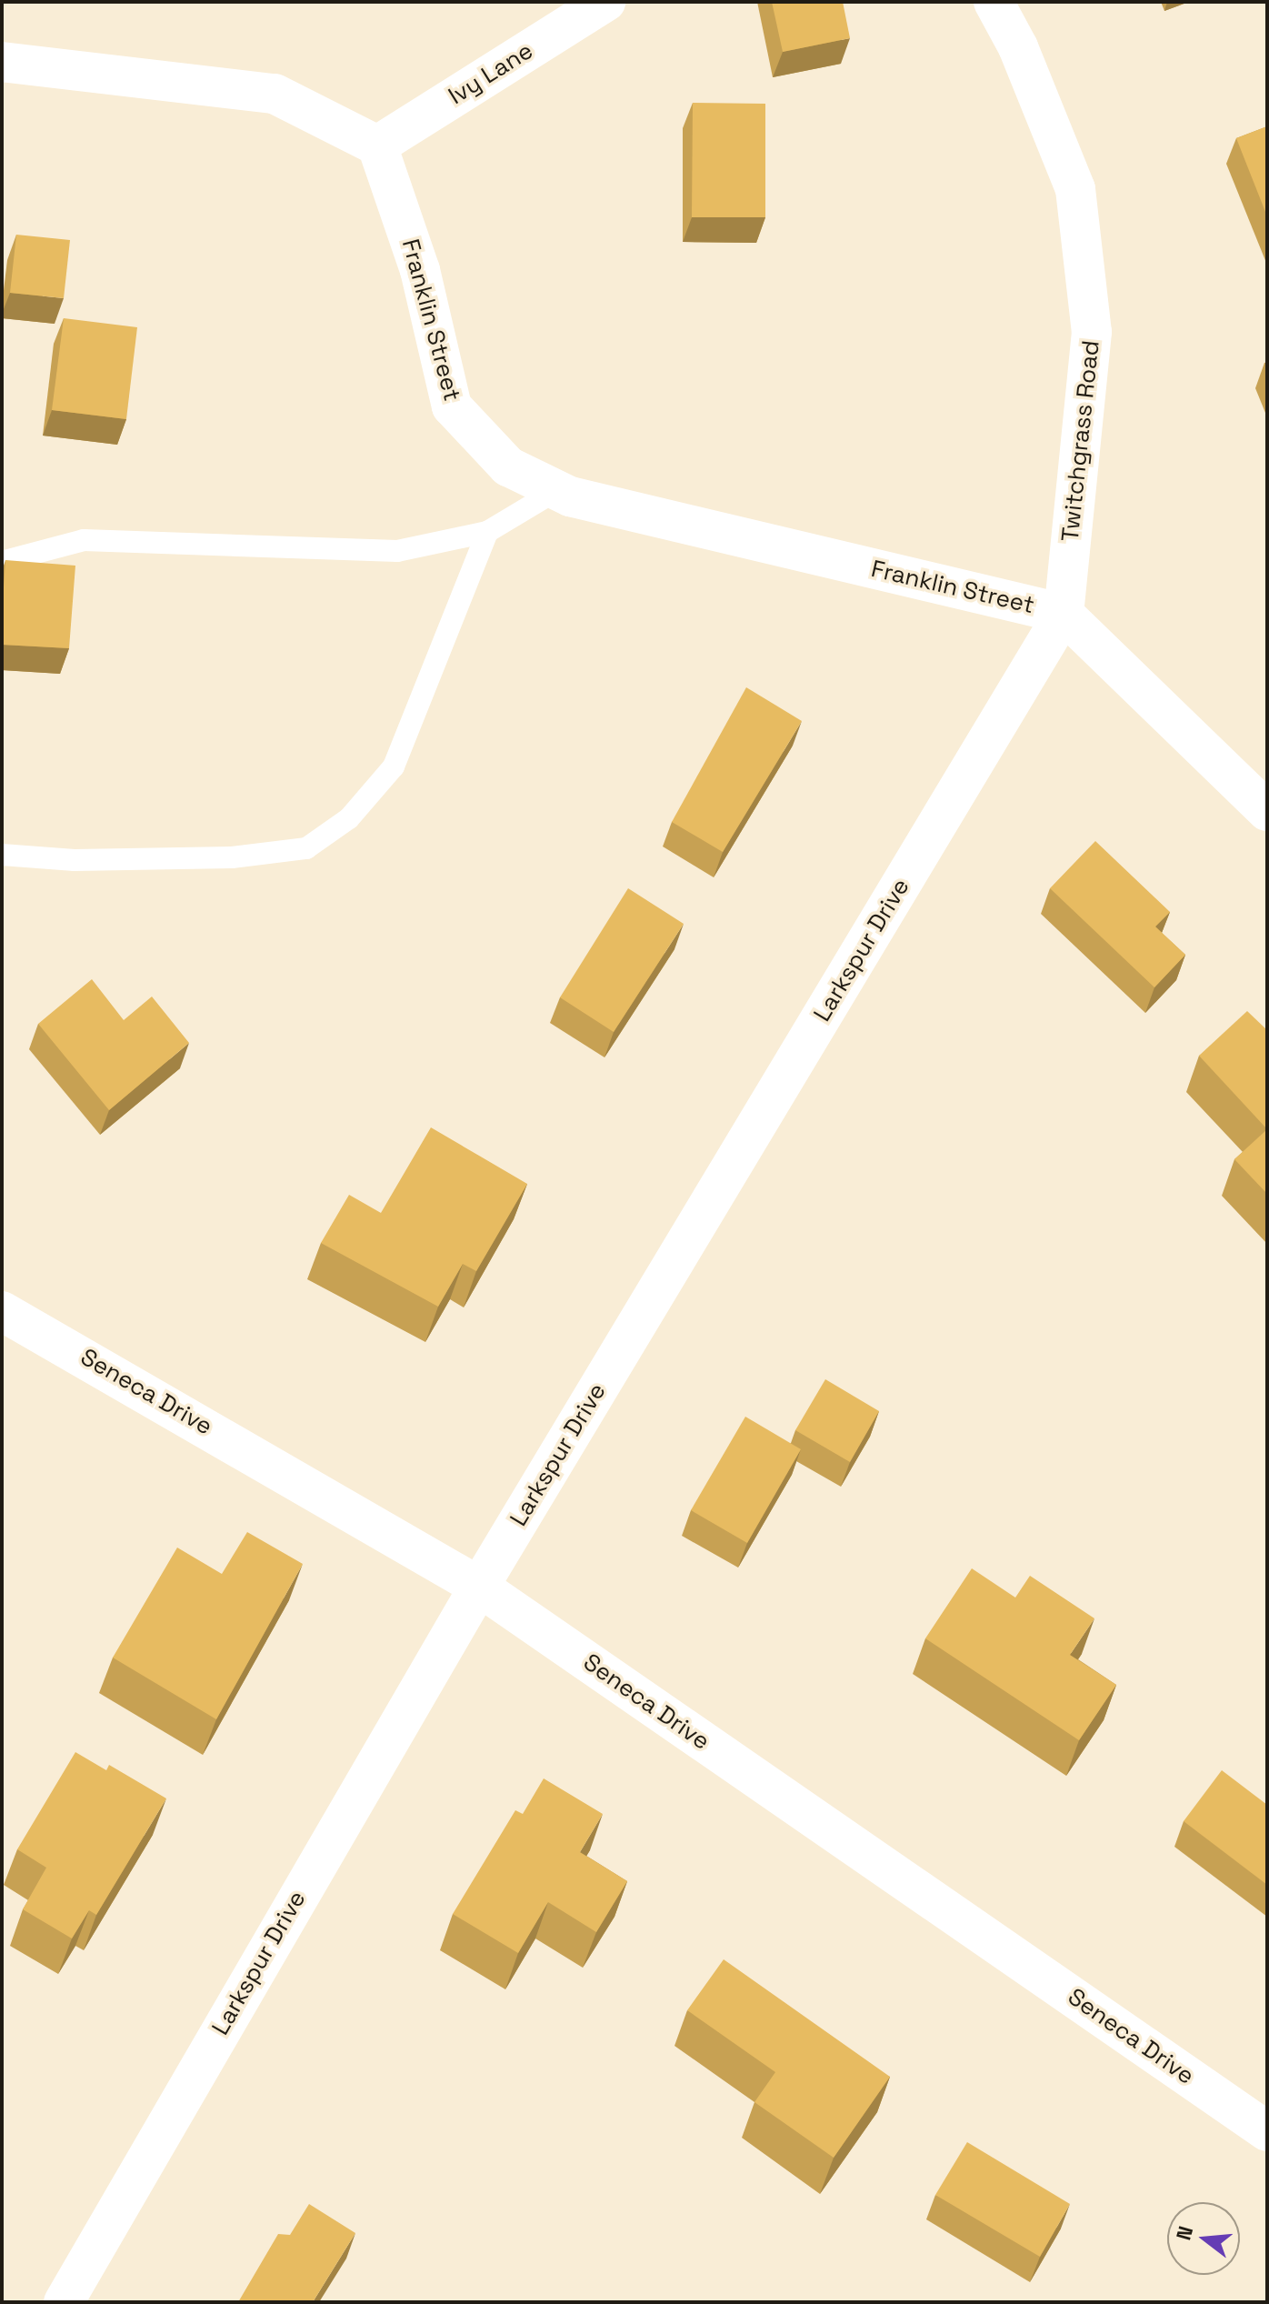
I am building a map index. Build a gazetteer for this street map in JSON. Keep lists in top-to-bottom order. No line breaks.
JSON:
{"streets":{"street":["Ivy Lane","Franklin Street","Twitchgrass Road","Larkspur Drive","Seneca Drive"]},"crossings":[["Ivy Lane","Franklin Street"],["Franklin Street","Twitchgrass Road"],["Franklin Street","Larkspur Drive"],["Twitchgrass Road","Larkspur Drive"],["Larkspur Drive","Seneca Drive"]],"north":"left"}
